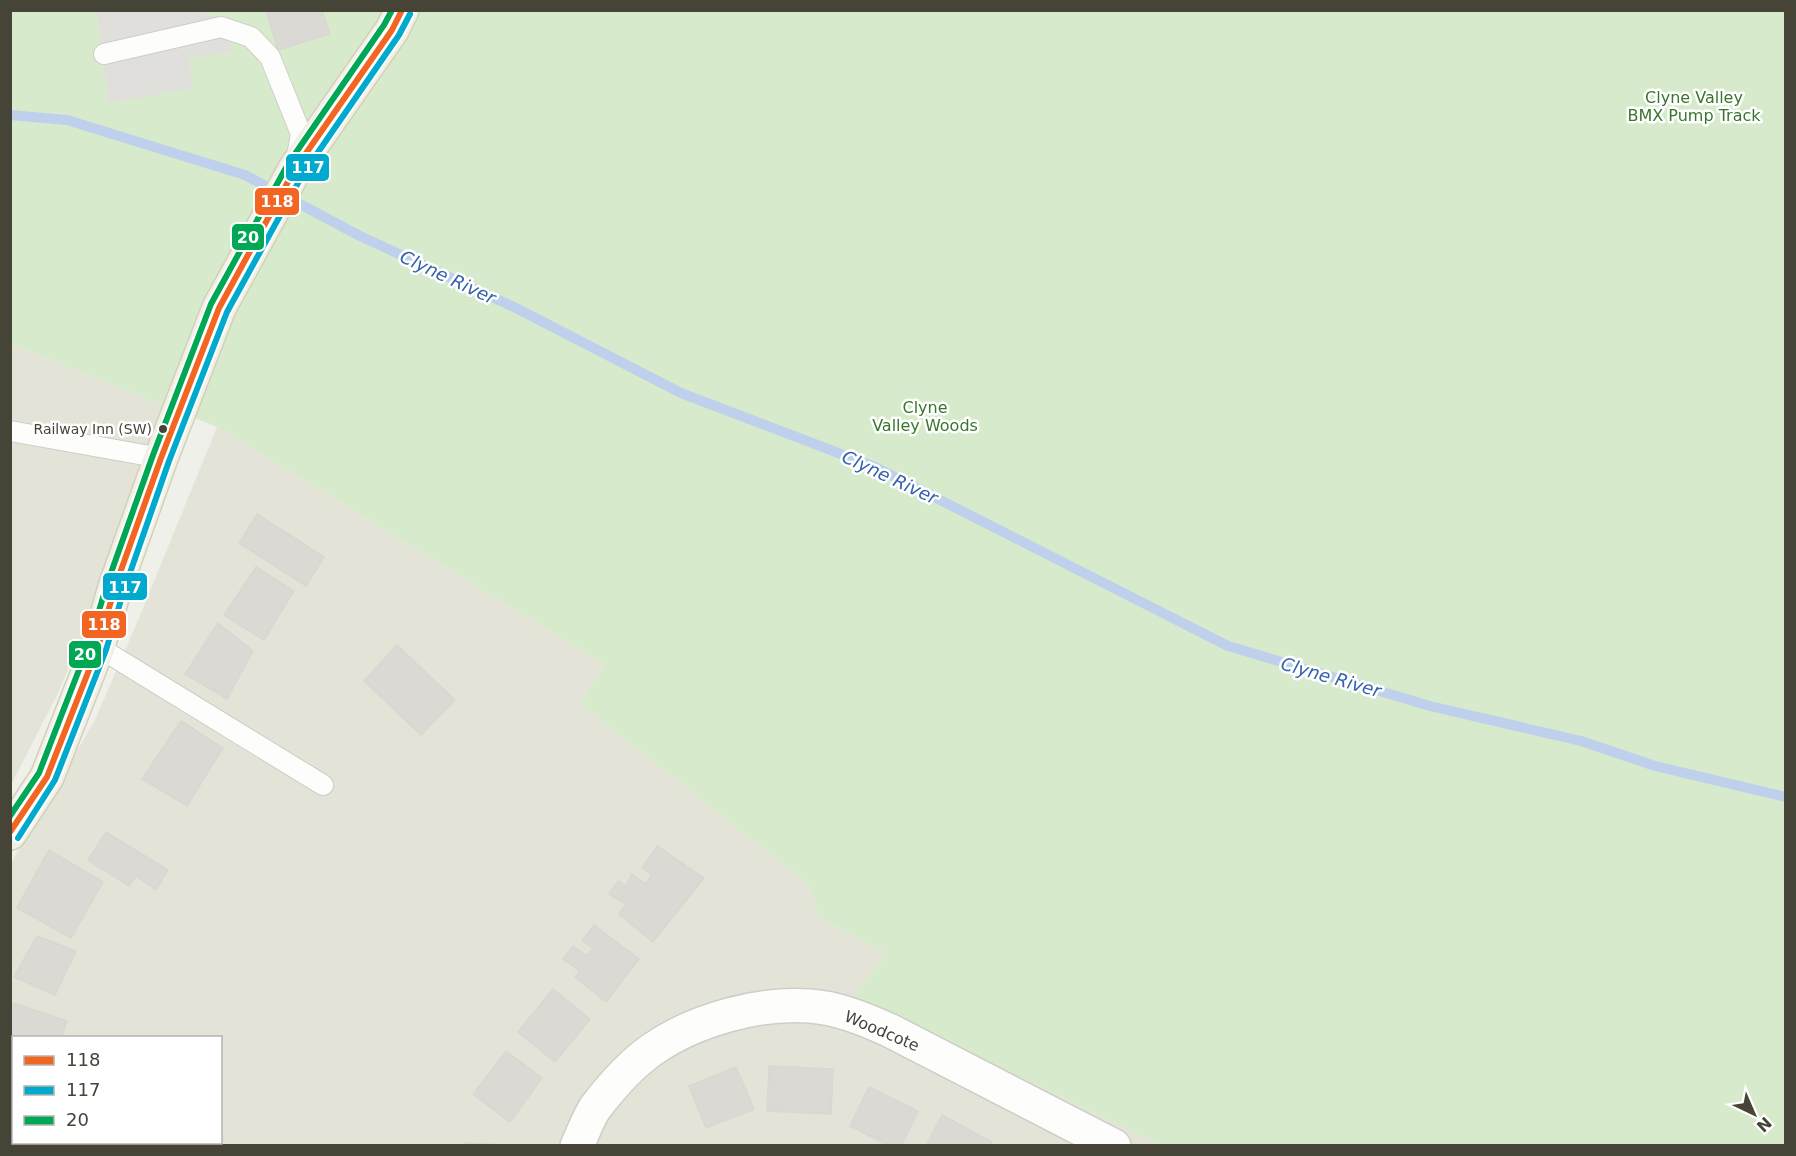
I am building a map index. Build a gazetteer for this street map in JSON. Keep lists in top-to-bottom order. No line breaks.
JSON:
{"streets":{"street":["Woodcote"]},"water":["Clyne River"],"parks":["Clyne Valley BMX Pump Track","Clyne Valley Woods"],"places":["Railway Inn (SW)"],"lines":["transit line 118","transit line 20","transit line 117"],"legend":["118","117","20"],"north":"bottom right"}
